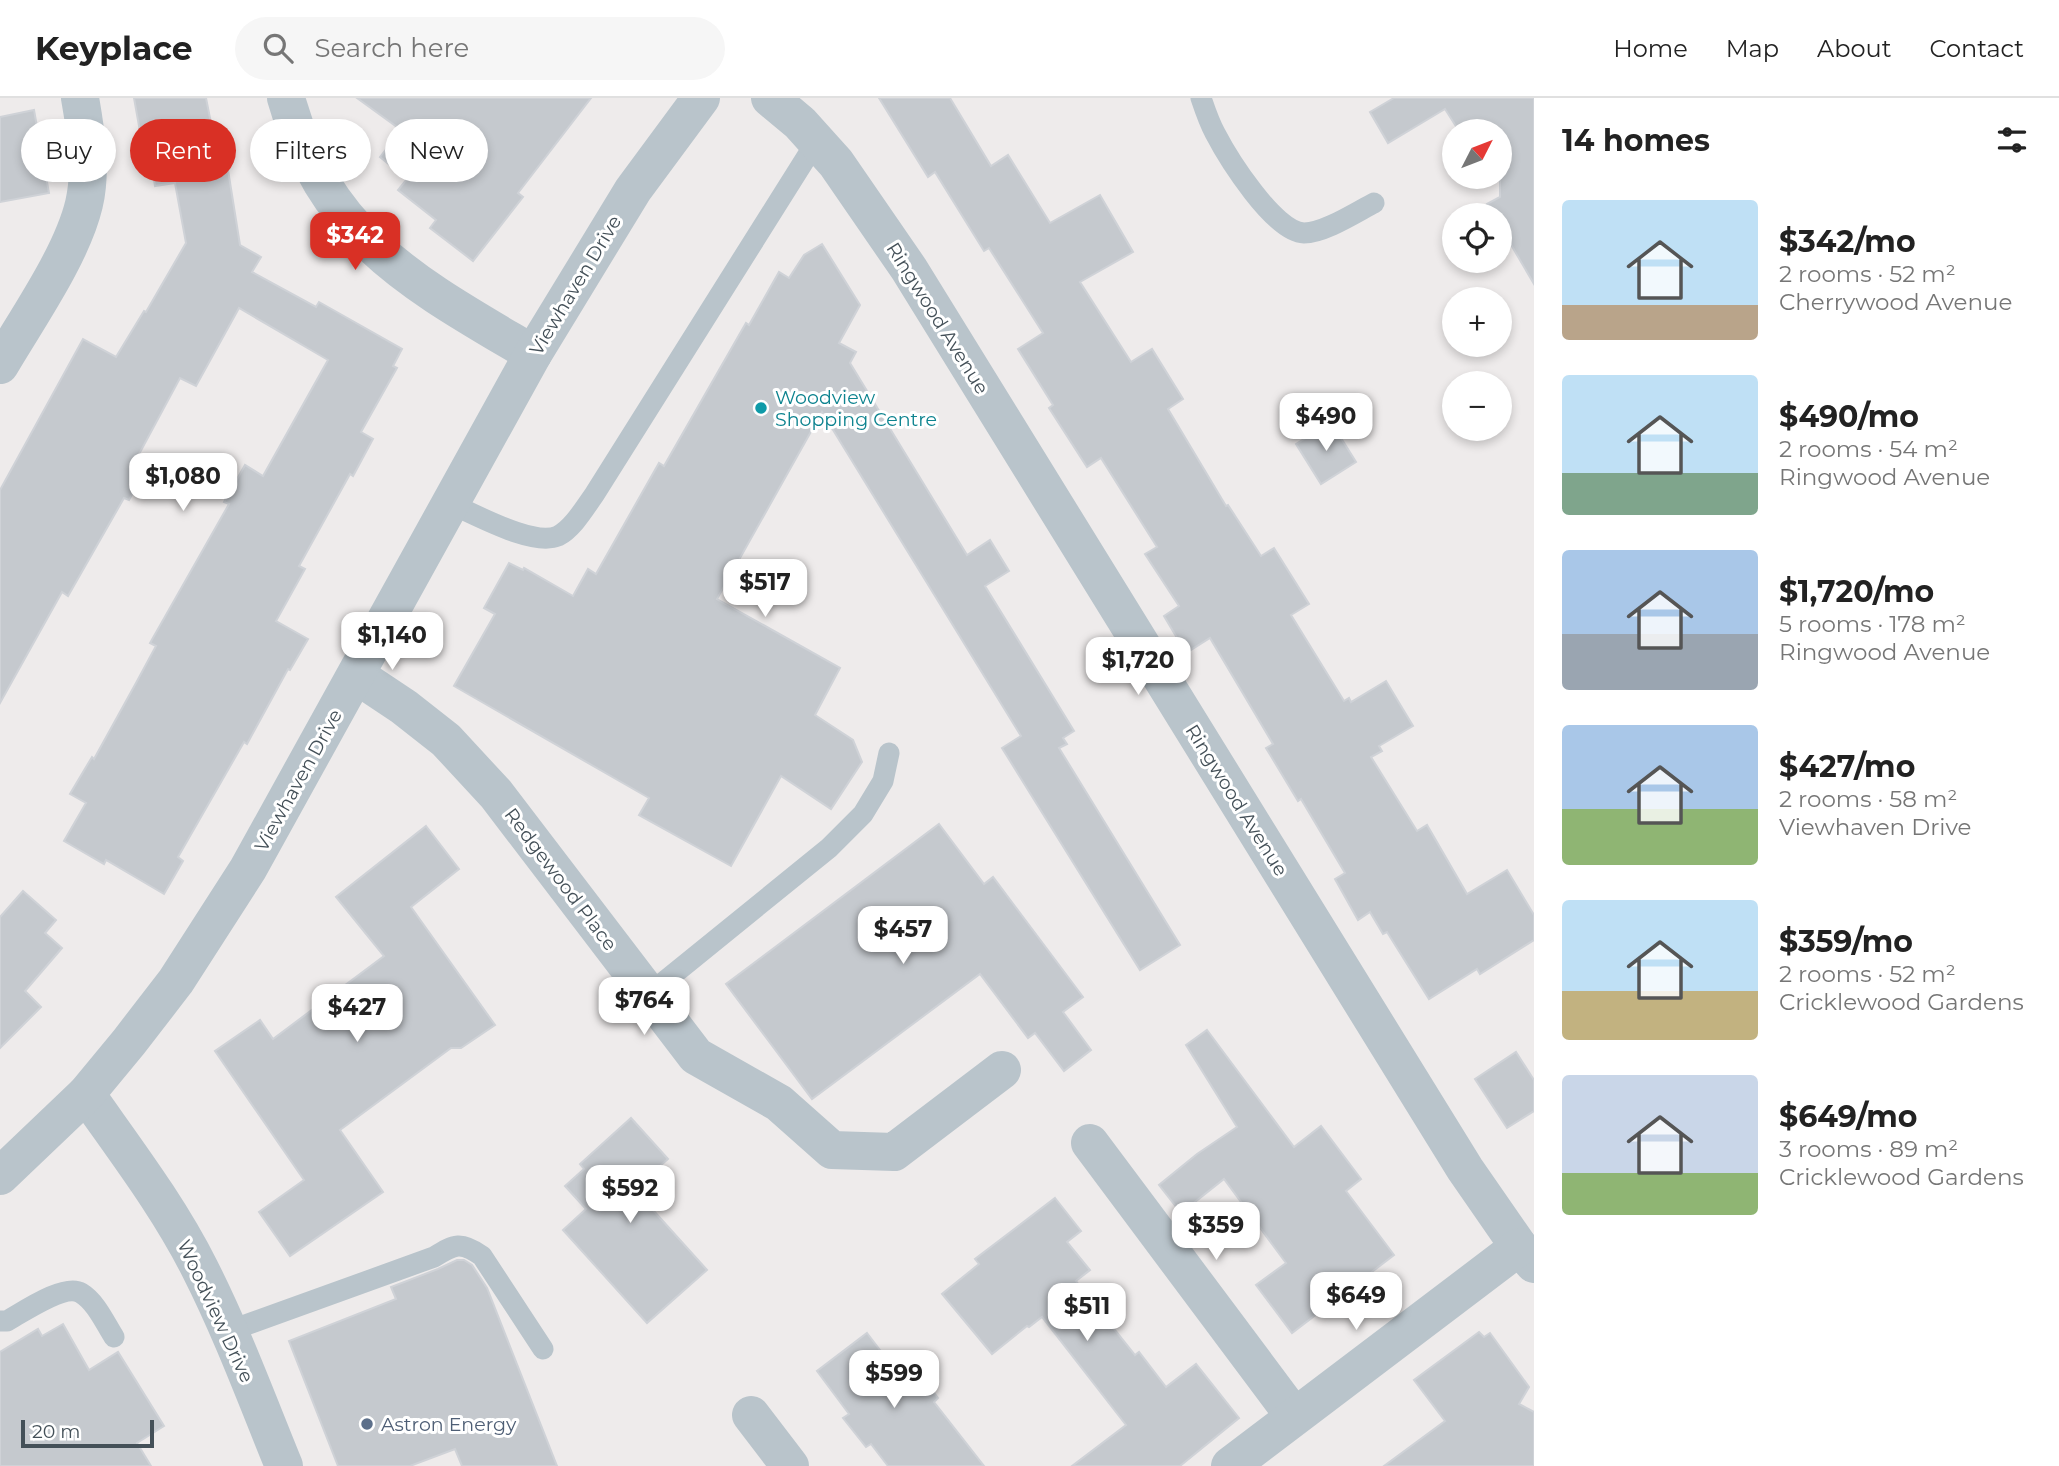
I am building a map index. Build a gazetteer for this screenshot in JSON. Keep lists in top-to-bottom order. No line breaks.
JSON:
{"streets":{"street":["Viewhaven Drive","Ringwood Avenue","Redgewood Place","Woodview Drive"]},"crossings":[["Viewhaven Drive","Redgewood Place"],["Viewhaven Drive","Woodview Drive"]],"places":["Woodview Shopping Centre","Astron Energy"],"scale_bar":"20 m","north":"top right","page":{"header":"Keyplace","search":"Search here","nav":["Home","Map","About","Contact"],"heading":"14 homes","map_buttons":["+","−"],"chip":["Buy","Rent","Filters","New"],"list":[{"name":"$342/mo","note":"2 rooms · 52 m² · Cherrywood Avenue"},{"name":"$490/mo","note":"2 rooms · 54 m² · Ringwood Avenue"},{"name":"$1,720/mo","note":"5 rooms · 178 m² · Ringwood Avenue"},{"name":"$427/mo","note":"2 rooms · 58 m² · Viewhaven Drive"},{"name":"$359/mo","note":"2 rooms · 52 m² · Cricklewood Gardens"},{"name":"$649/mo","note":"3 rooms · 89 m² · Cricklewood Gardens"}],"price":["$342","$490","$1,080","$517","$1,140","$1,720","$457","$764","$427","$592","$359","$649","$511","$599"],"scale":"20 m"}}
